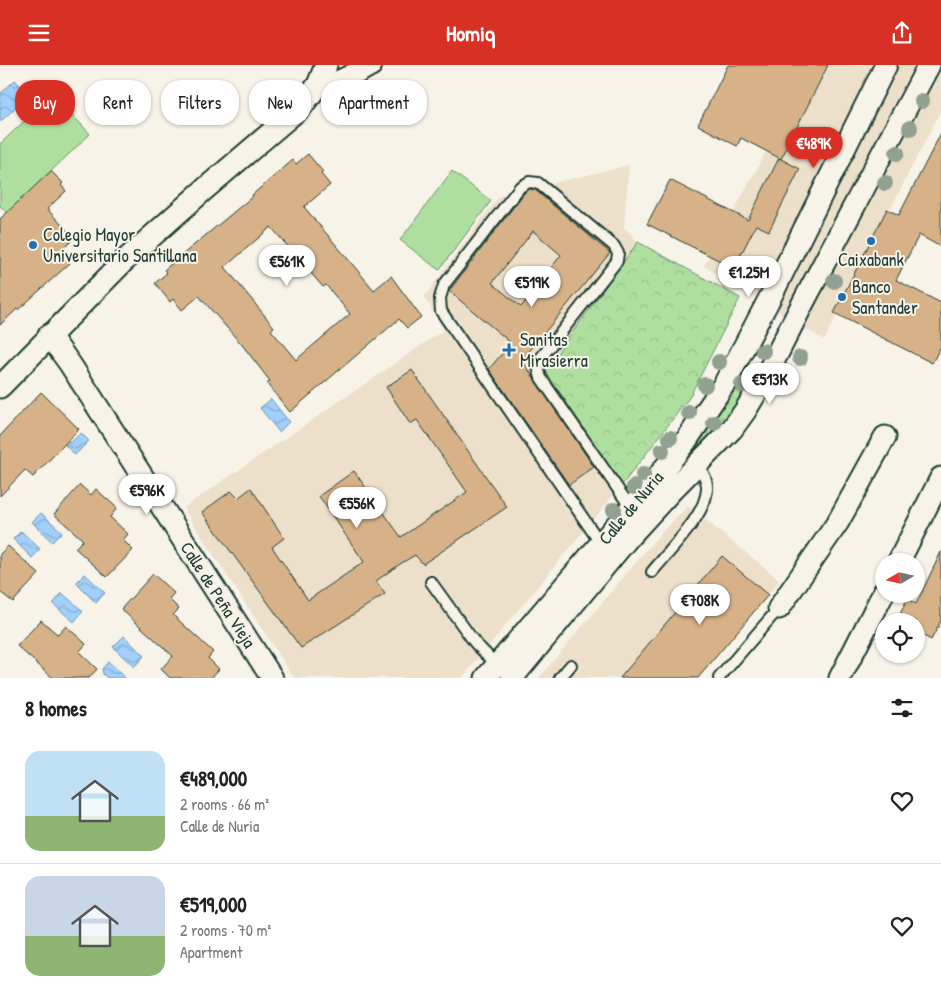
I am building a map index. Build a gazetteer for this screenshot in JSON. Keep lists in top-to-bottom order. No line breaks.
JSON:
{"streets":{"street":["Calle de Nuria","Calle de Peña Vieja"]},"places":{"other":["Caixabank","Colegio Mayor Universitario Santillana","Banco Santander"],"health":["Sanitas Mirasierra"]},"north":"left","page":{"header":"Homiq","chip":["Buy","Rent","Filters","New","Apartment"],"price":["€489K","€561K","€1.25M","€519K","€513K","€596K","€556K","€708K"],"heading":"8 homes","list":[{"name":"€489,000","note":"2 rooms · 66 m² · Calle de Nuria"},{"name":"€519,000","note":"2 rooms · 70 m² · Apartment"}]}}
